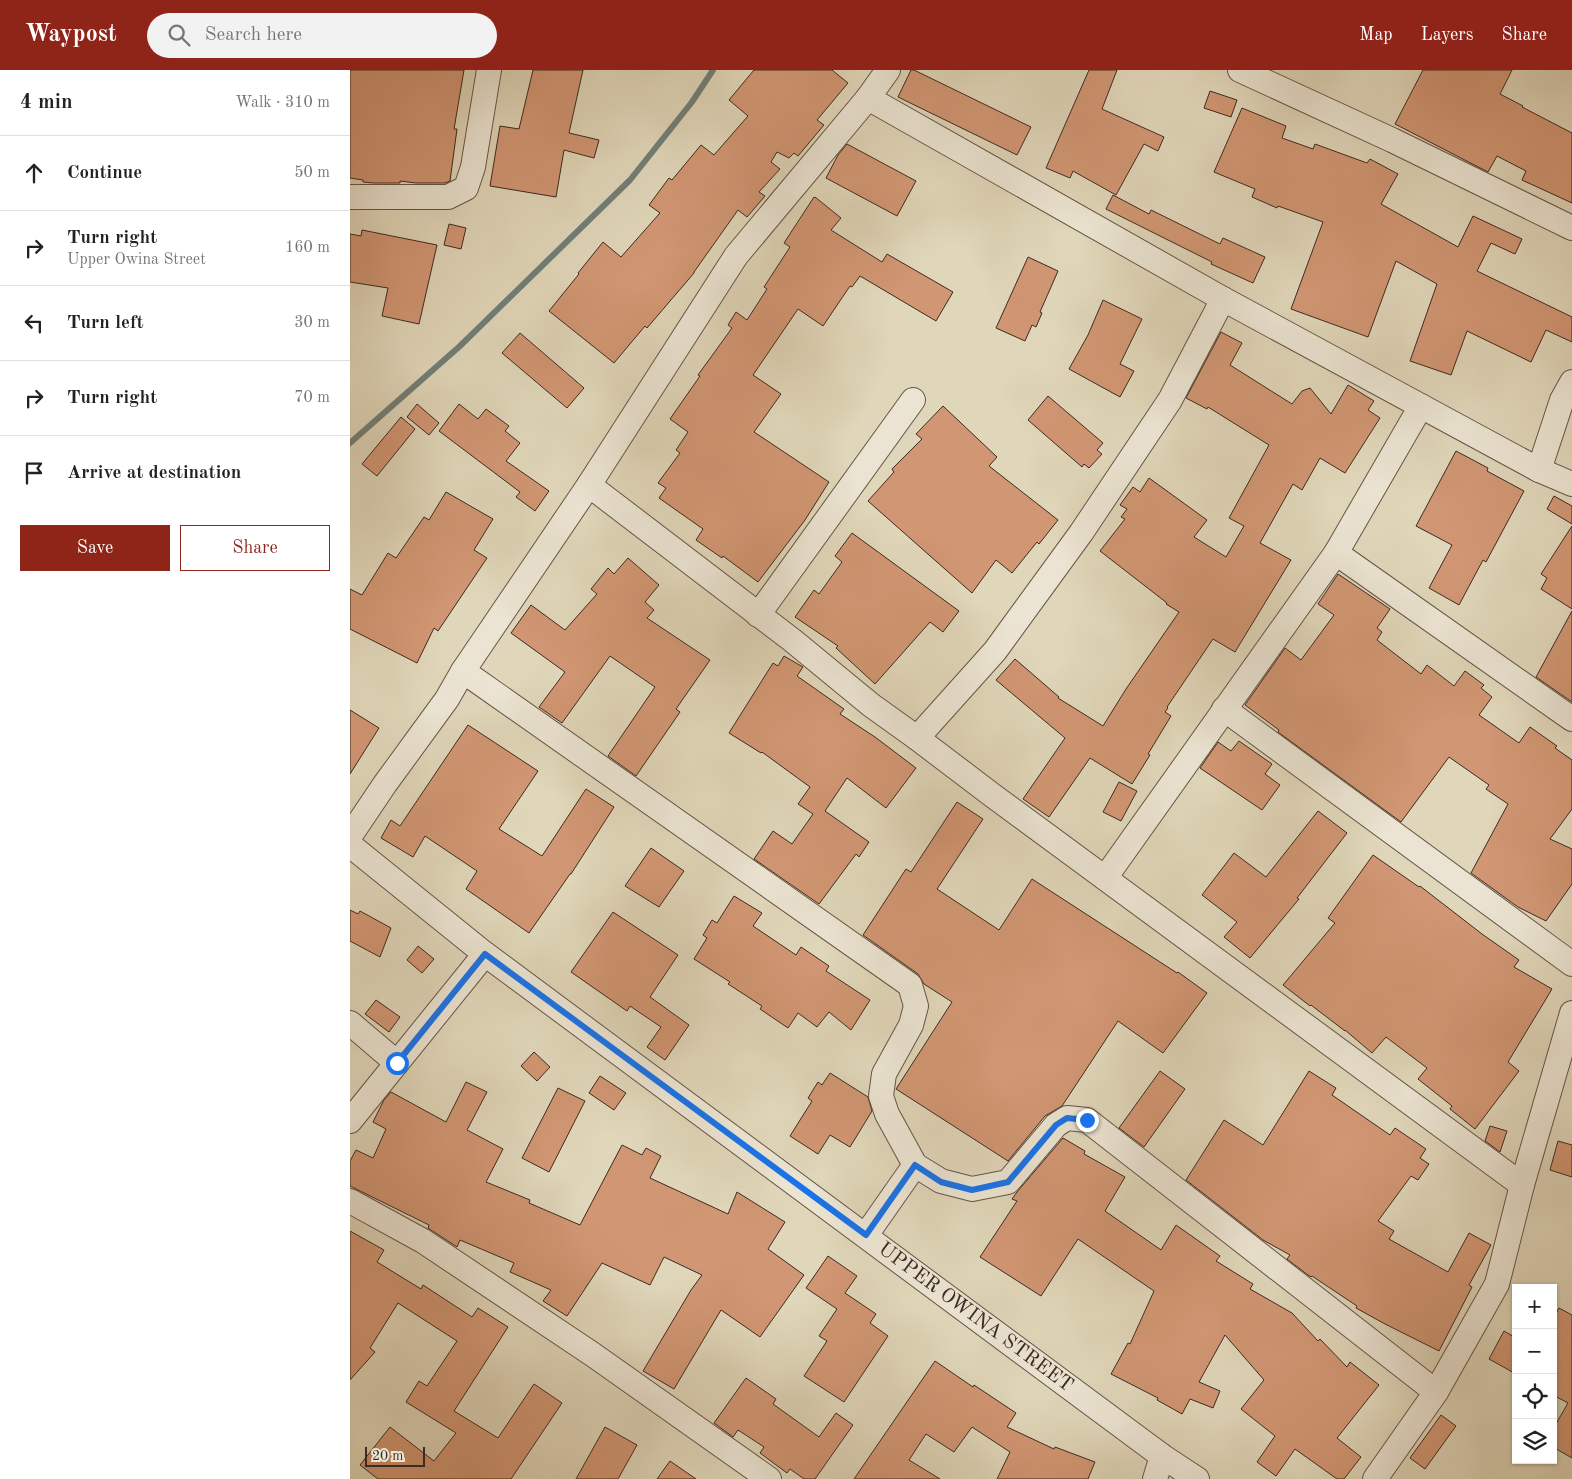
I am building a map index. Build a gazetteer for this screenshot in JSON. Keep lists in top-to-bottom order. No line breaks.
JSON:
{"streets":{"street":["UPPER OWINA STREET"]},"scale_bar":"20 m","page":{"header":"Waypost","search":"Search here","nav":["Map","Layers","Share"],"heading":["4 min","Walk · 310 m"],"list":[["Continue","50 m"],["Turn right","Upper Owina Street","160 m"],["Turn left","30 m"],["Turn right","70 m"],"Arrive at destination"],"buttons":["Save","Share"],"map_buttons":["+","−"],"scale":"20 m"}}
